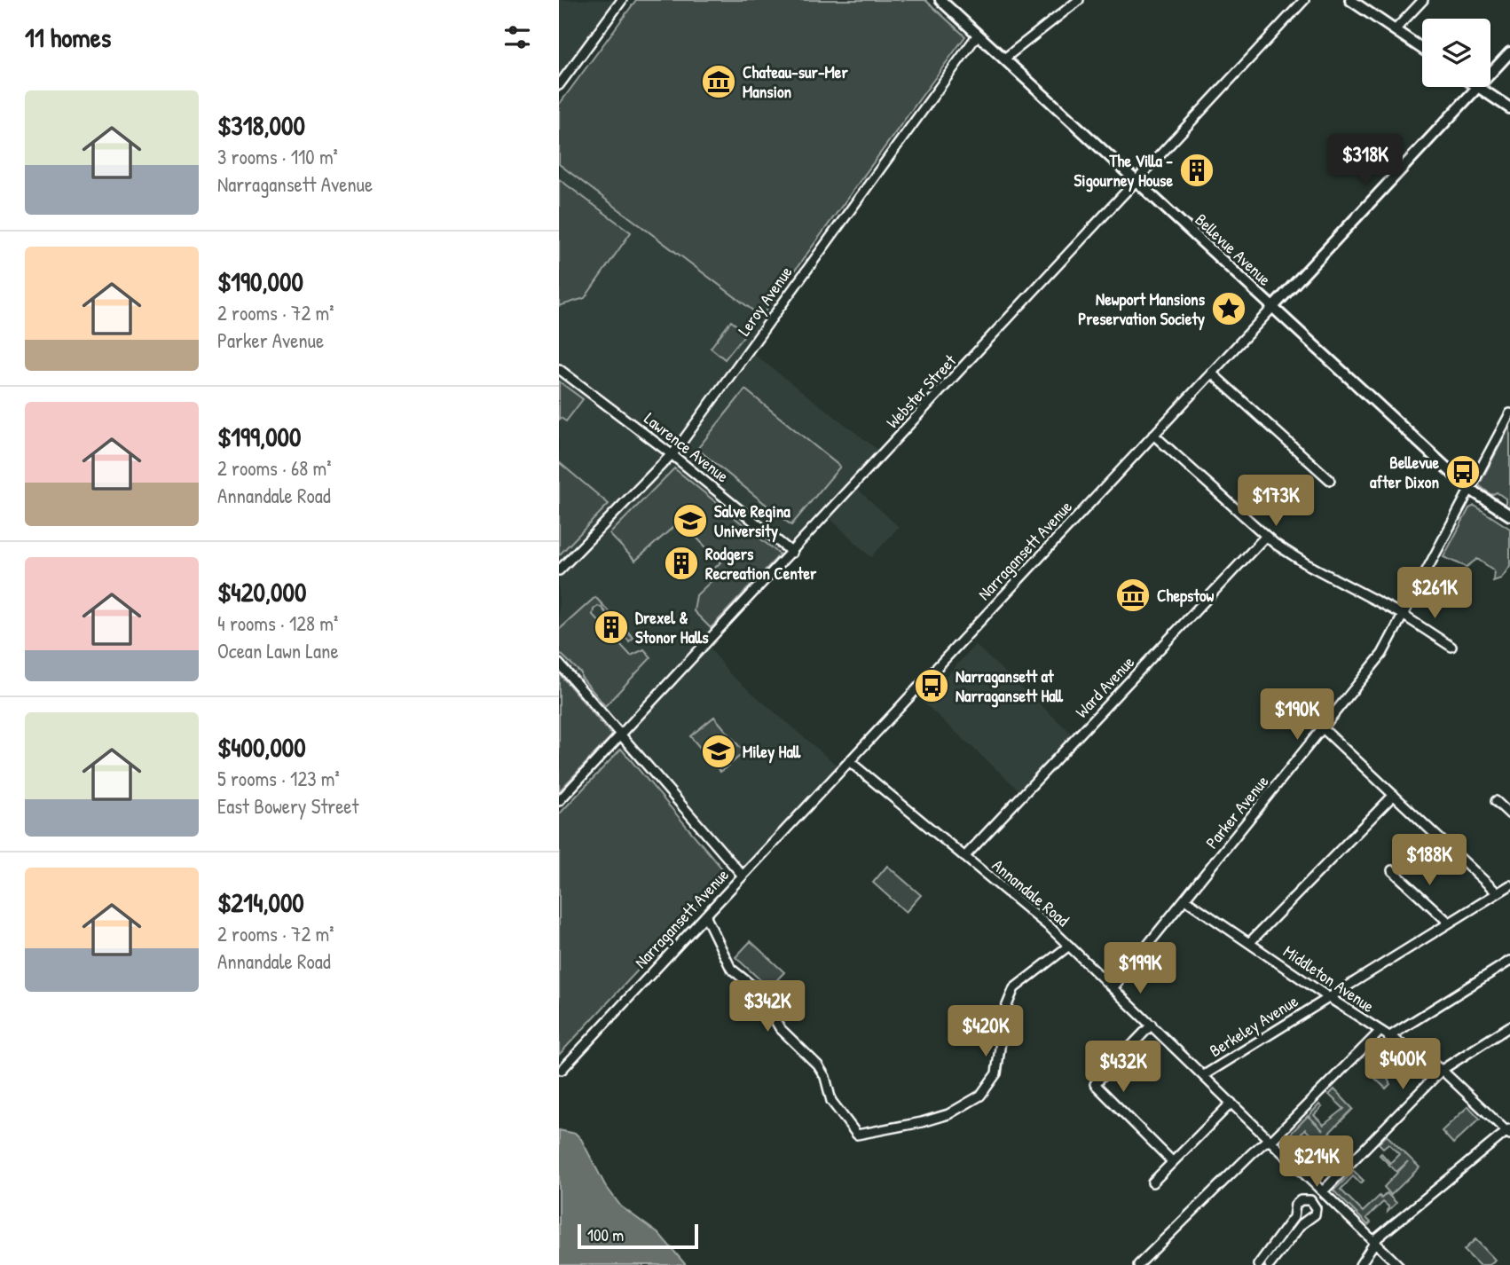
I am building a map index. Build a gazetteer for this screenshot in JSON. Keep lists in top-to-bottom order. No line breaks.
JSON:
{"streets":{"main road":["Bellevue Avenue","Narragansett Avenue"],"street":["Leroy Avenue","Webster Street","Lawrence Avenue","Ward Avenue","Parker Avenue","Annandale Road","Middleton Avenue","Berkeley Avenue"]},"crossings":[["Bellevue Avenue","Leroy Avenue"],["Bellevue Avenue","Webster Street"],["Bellevue Avenue","Narragansett Avenue"],["Bellevue Avenue","Parker Avenue"],["Leroy Avenue","Lawrence Avenue"],["Webster Street","Lawrence Avenue"],["Narragansett Avenue","Annandale Road"],["Ward Avenue","Annandale Road"],["Parker Avenue","Annandale Road"],["Parker Avenue","Middleton Avenue"],["Annandale Road","Berkeley Avenue"],["Middleton Avenue","Berkeley Avenue"]],"places":{"museum":["Chateau-sur-Mer Mansion","Chepstow"],"building":["The Villa - Sigourney House","Rodgers Recreation Center","Drexel & Stonor Halls"],"place":["Newport Mansions Preservation Society"],"bus stop":["Bellevue after Dixon","Narragansett at Narragansett Hall"],"school or university":["Salve Regina University","Miley Hall"]},"scale_bar":"100 m","page":{"heading":"11 homes","list":[{"name":"$318,000","note":"3 rooms · 110 m² · Narragansett Avenue"},{"name":"$190,000","note":"2 rooms · 72 m² · Parker Avenue"},{"name":"$199,000","note":"2 rooms · 68 m² · Annandale Road"},{"name":"$420,000","note":"4 rooms · 128 m² · Ocean Lawn Lane"},{"name":"$400,000","note":"5 rooms · 123 m² · East Bowery Street"},{"name":"$214,000","note":"2 rooms · 72 m² · Annandale Road"}],"price":["$318K","$173K","$261K","$190K","$188K","$199K","$342K","$420K","$400K","$432K","$214K"],"scale":"100 m"}}
